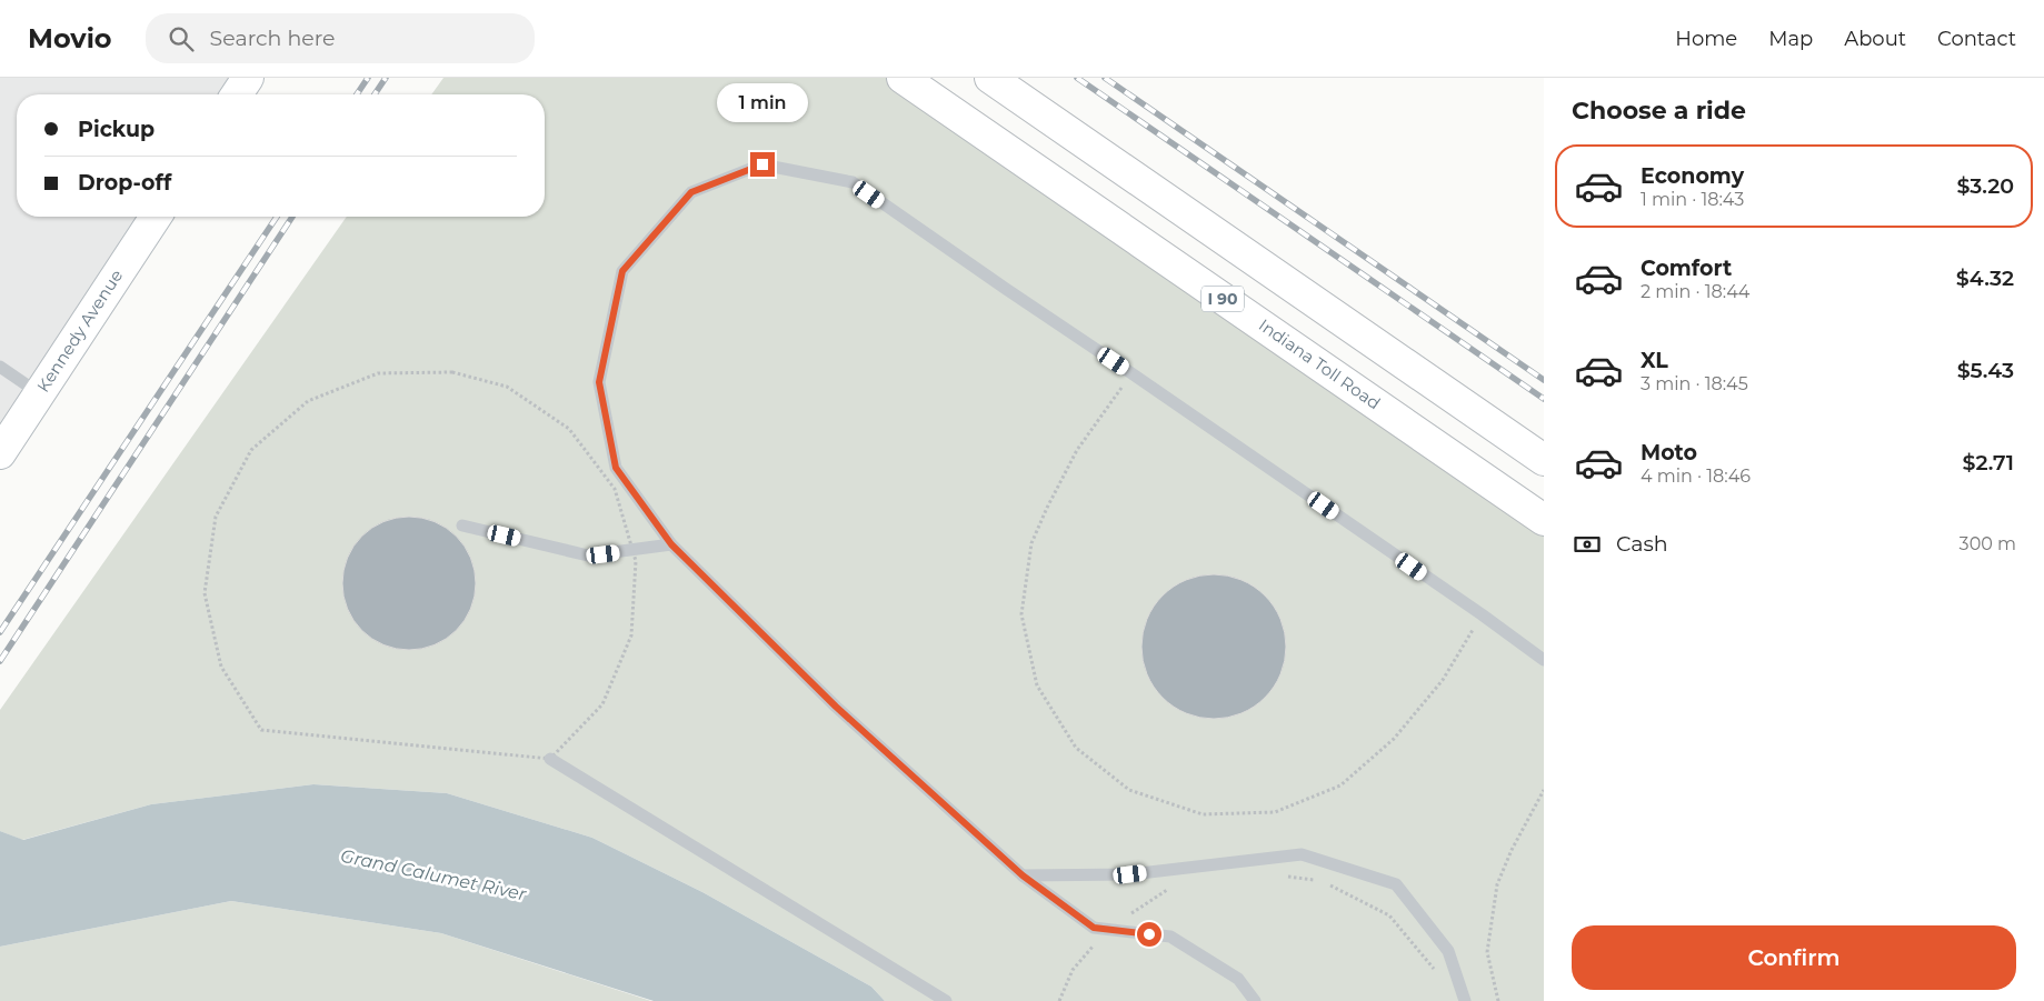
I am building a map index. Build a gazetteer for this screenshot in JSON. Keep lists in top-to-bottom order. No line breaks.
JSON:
{"streets":{"main road":["I 90","Kennedy Avenue","Indiana Toll Road"]},"water":["Grand Calumet River"],"page":{"header":"Movio","search":"Search here","nav":["Home","Map","About","Contact"],"heading":"Choose a ride","bubble":"1 min","banner":["Pickup","Drop-off"],"list":[{"name":"Economy","note":"1 min · 18:43","value":"$3.20"},{"name":"Comfort","note":"2 min · 18:44","value":"$4.32"},{"name":"XL","note":"3 min · 18:45","value":"$5.43"},{"name":"Moto","note":"4 min · 18:46","value":"$2.71"}],"pay":["Cash","300 m"],"buttons":"Confirm"}}
